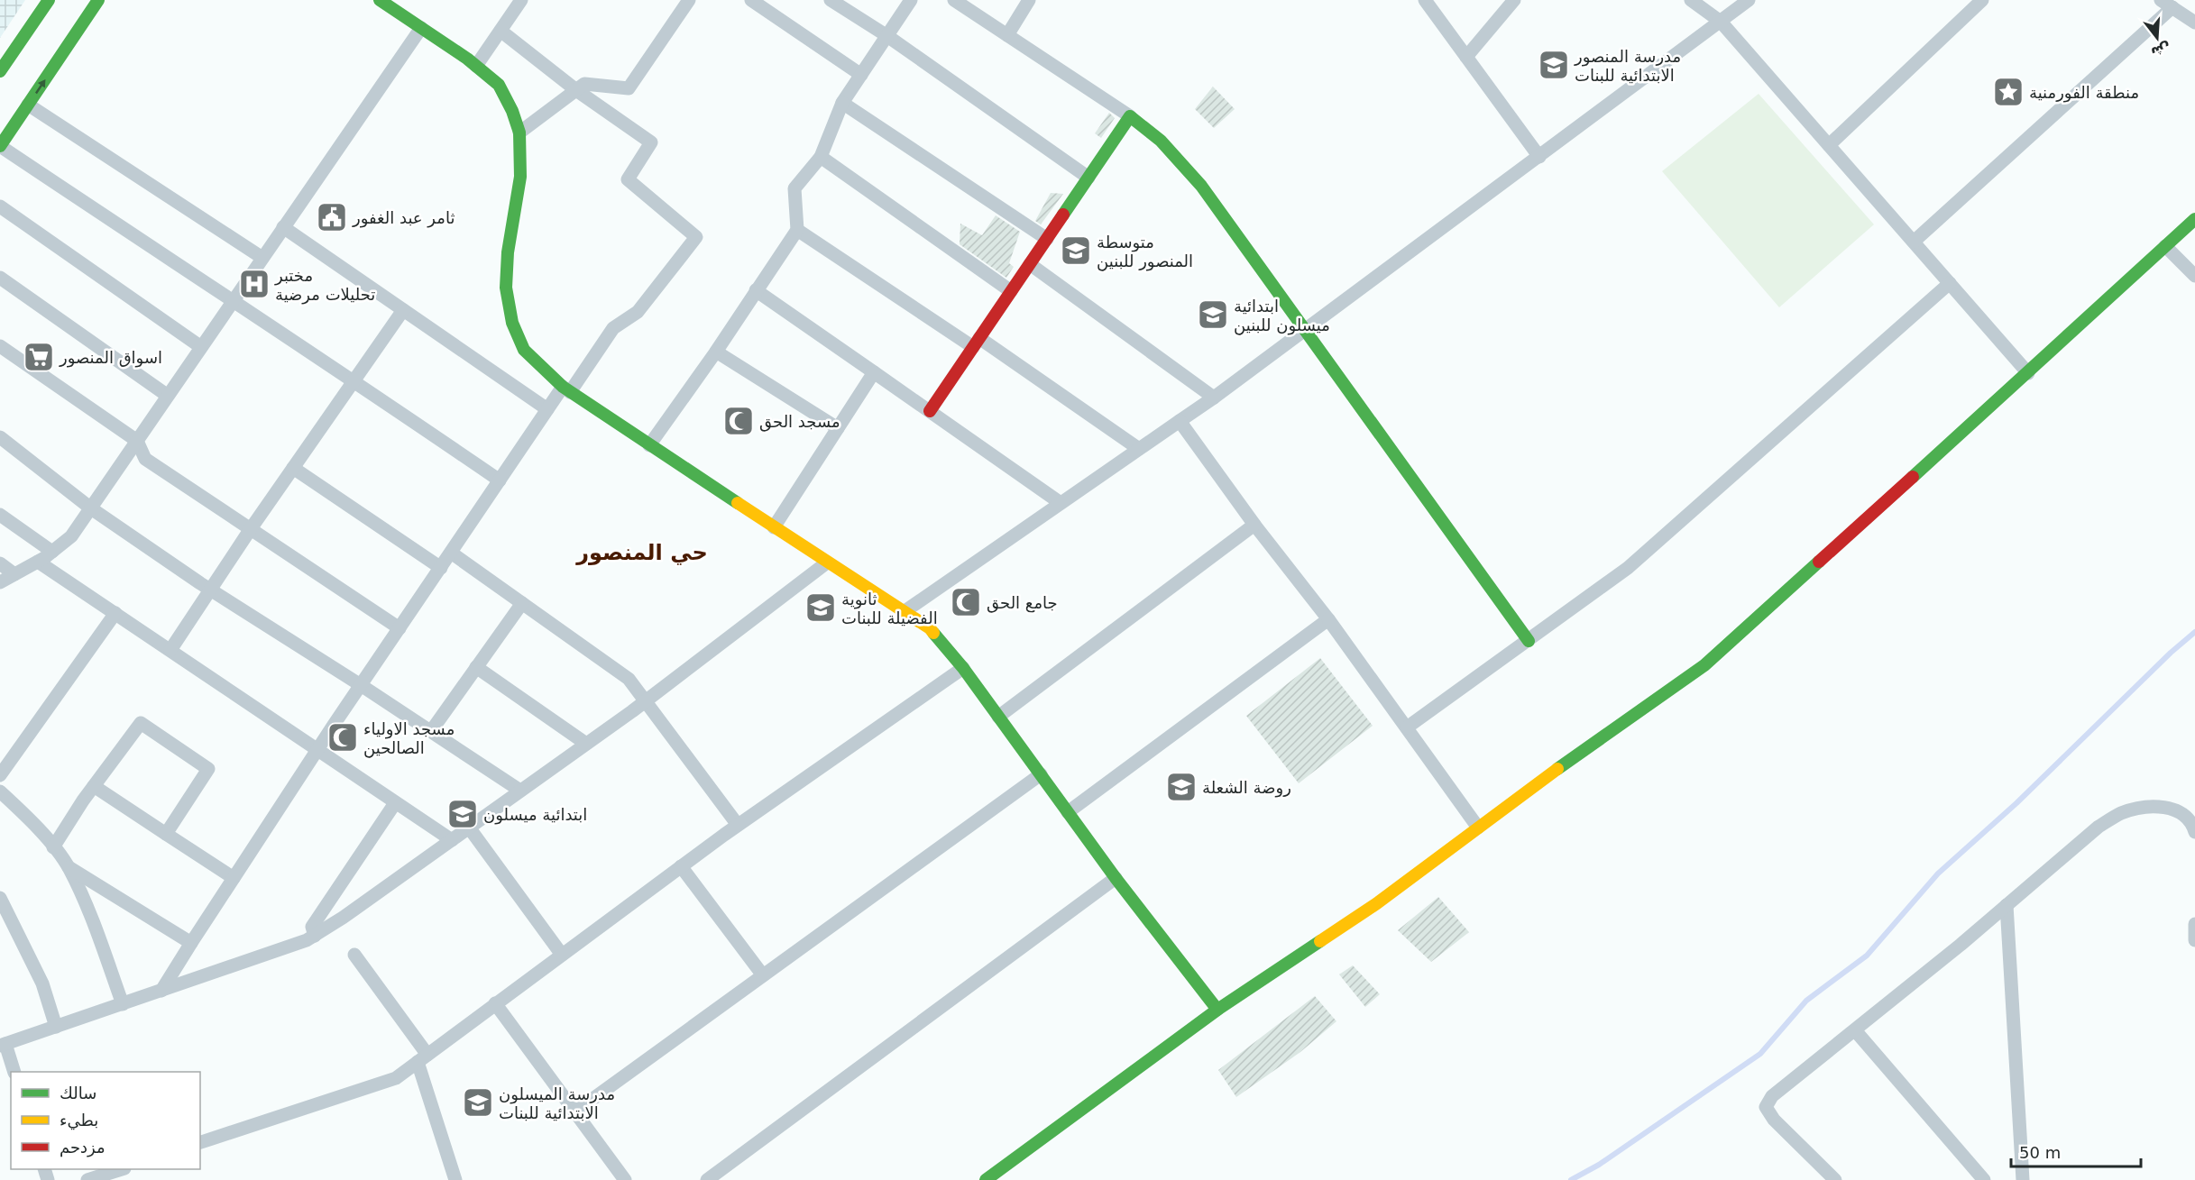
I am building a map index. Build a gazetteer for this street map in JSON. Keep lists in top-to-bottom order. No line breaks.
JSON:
{"districts":["حي المنصور"],"places":{"school or university":["مدرسة المنصور الابتدائية للبنات","متوسطة المنصور للبنين","ابتدائية ميسلون للبنين","ثانوية الفضيلة للبنات","روضة الشعلة","ابتدائية ميسلون","مدرسة الميسلون الابتدائية للبنات"],"place":["منطقة الفورمنية"],"public building":["ثامر عبد الغفور"],"hospital":["مختبر تحليلات مرضية"],"supermarket":["اسواق المنصور"],"mosque":["مسجد الحق","جامع الحق","مسجد الاولياء الصالحين"]},"legend":["سالك","بطيء","مزدحم"],"scale_bar":"50 m","north":"bottom"}
